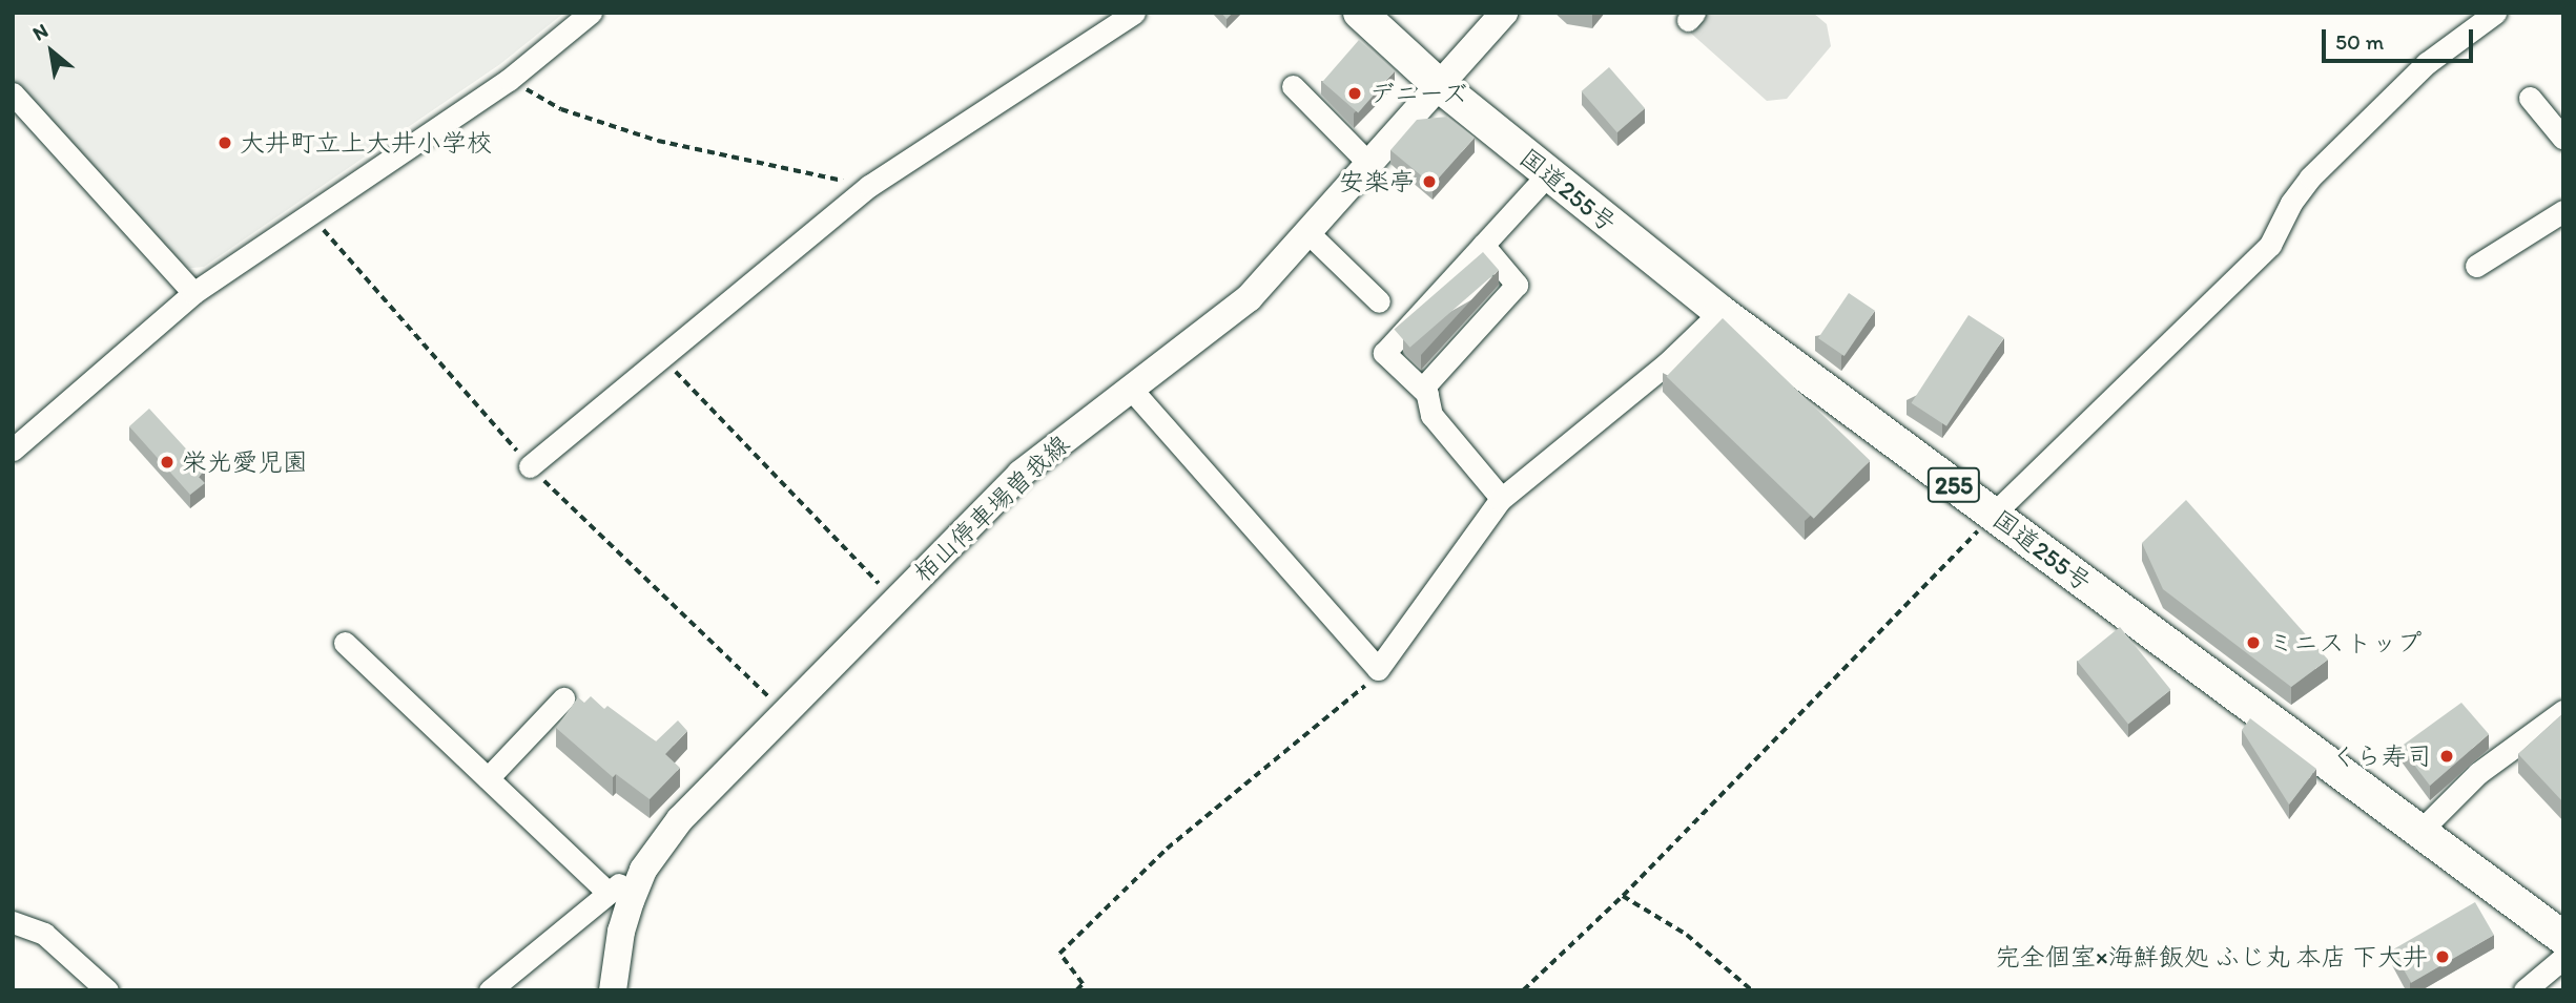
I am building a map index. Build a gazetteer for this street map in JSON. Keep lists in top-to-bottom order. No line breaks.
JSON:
{"streets":{"highway":["国道255号","255"],"main road":["栢山停車場曽我線"]},"crossings":[["国道255号","栢山停車場曽我線"]],"places":["デニーズ","大井町立上大井小学校","安楽亭","栄光愛児園","ミニストップ","くら寿司","完全個室×海鮮飯処 ふじ丸 本店 下大井"],"scale_bar":"50 m","north":"top left"}
